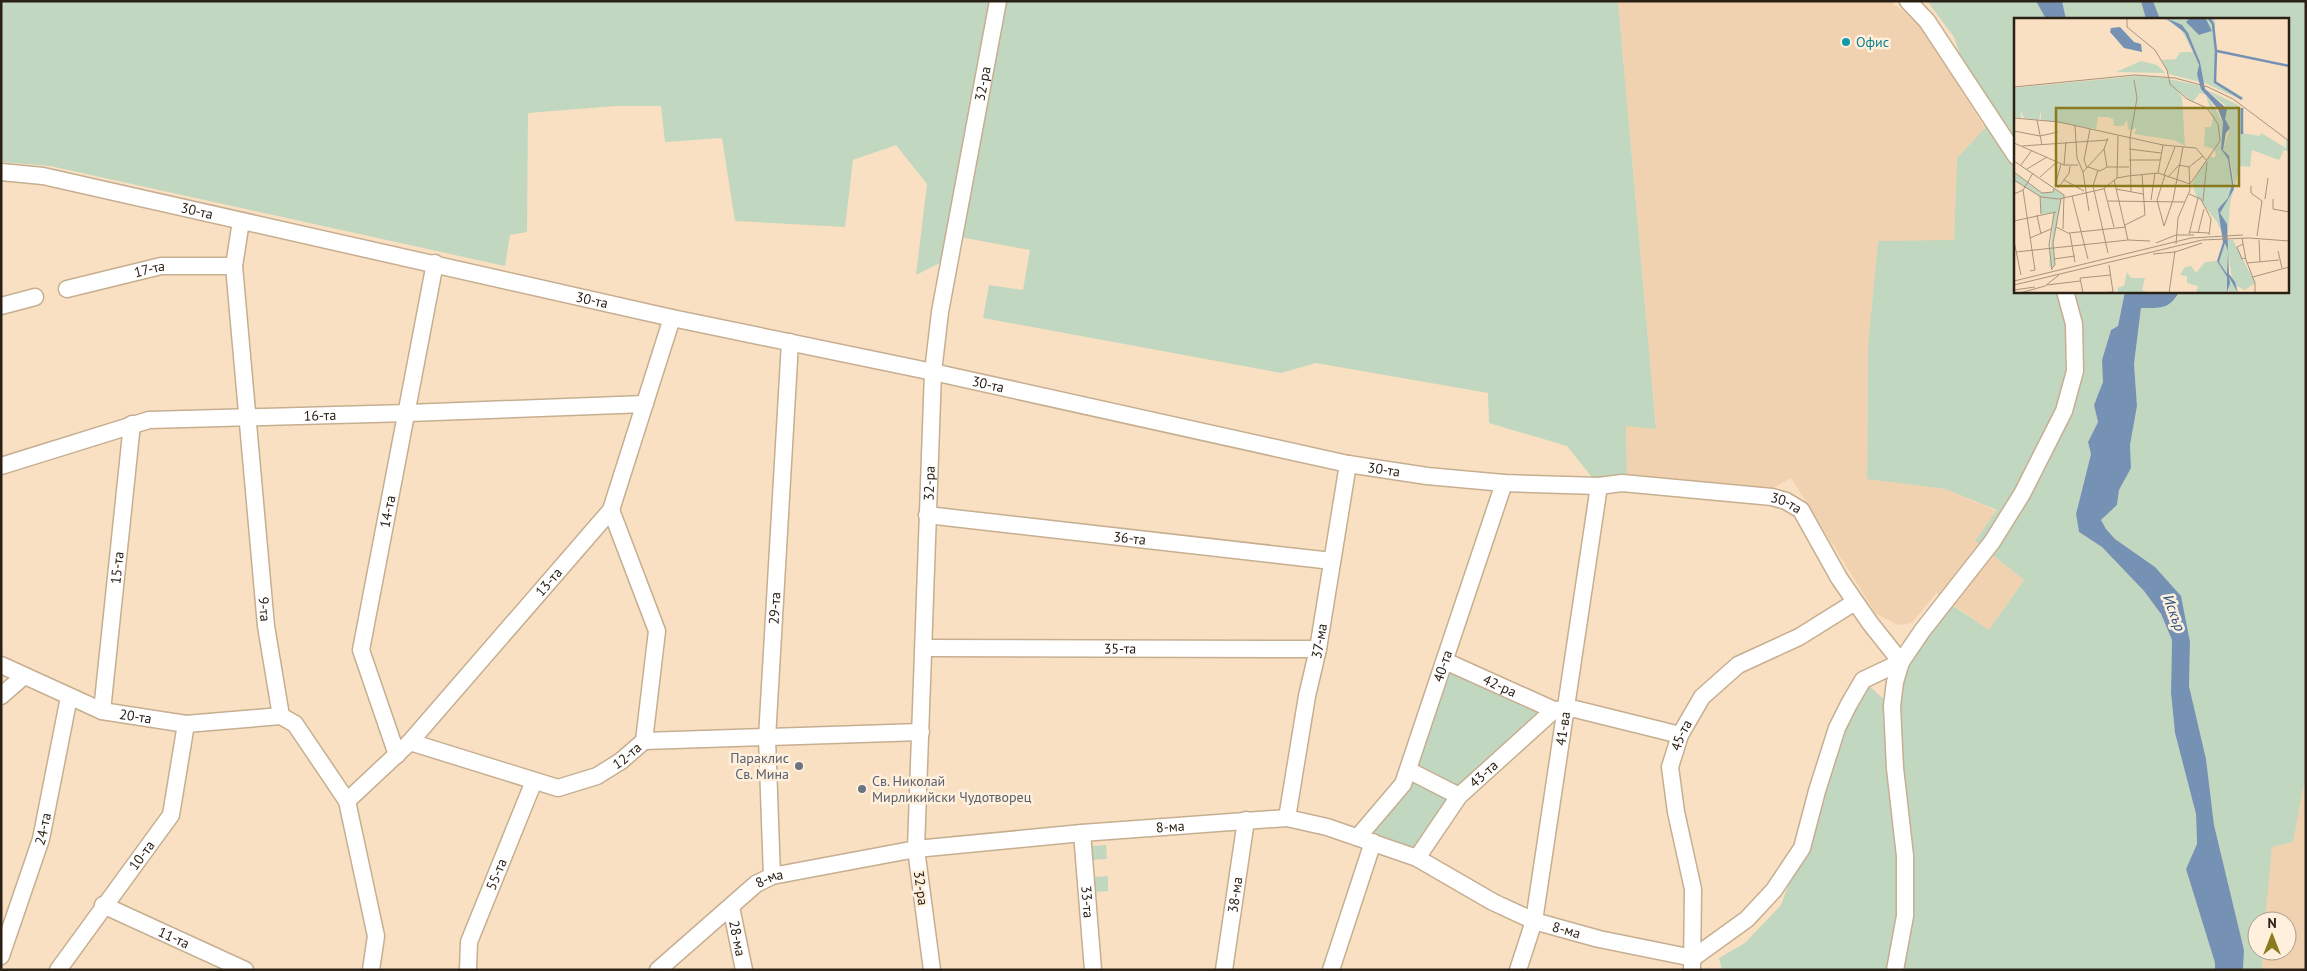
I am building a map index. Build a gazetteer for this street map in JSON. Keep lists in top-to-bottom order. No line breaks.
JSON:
{"streets":{"street":["32-ра","30-та","17-та","16-та","14-та","36-та","15-та","13-та","9-та","29-та","37-ма","35-та","40-та","42-ра","20-та","41-ва","45-та","12-та","43-та","8-ма","24-та","10-та","55-та","38-ма","33-та","11-та","28-ма"]},"crossings":[["32-ра","30-та"],["32-ра","36-та"],["32-ра","35-та"],["32-ра","8-ма"],["30-та","14-та"],["30-та","13-та"],["30-та","9-та"],["30-та","29-та"],["30-та","37-ма"],["30-та","40-та"],["30-та","41-ва"],["30-та","45-та"],["17-та","9-та"],["16-та","14-та"],["16-та","15-та"],["16-та","13-та"],["16-та","9-та"],["14-та","13-та"],["36-та","37-ма"],["15-та","20-та"],["13-та","12-та"],["9-та","20-та"],["29-та","8-ма"],["37-ма","35-та"],["37-ма","8-ма"],["40-та","42-ра"],["40-та","8-ма"],["42-ра","41-ва"],["42-ра","45-та"],["42-ра","43-та"],["20-та","24-та"],["20-та","10-та"],["41-ва","43-та"],["41-ва","8-ма"],["45-та","8-ма"],["12-та","55-та"],["43-та","8-ма"],["8-ма","38-ма"],["8-ма","33-та"],["8-ма","28-ма"],["10-та","11-та"]],"water":["Искър"],"places":["Офис","Параклис Св. Мина","Св. Николай Мирликийски Чудотворец"],"north":"top"}
